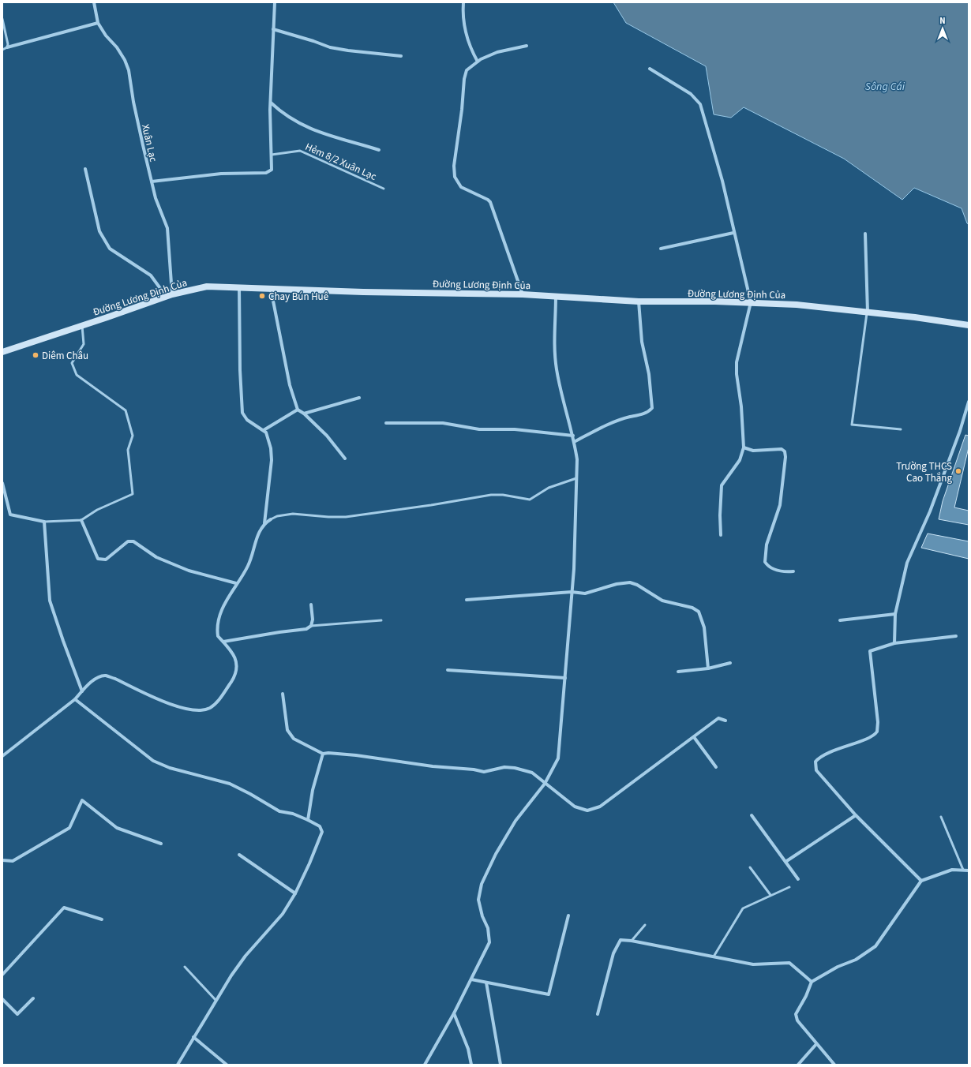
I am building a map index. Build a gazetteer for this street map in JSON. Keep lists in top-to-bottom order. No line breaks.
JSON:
{"streets":{"street":["Xuân Lạc","Đường Lương Định Của"],"lane":["Hẻm 8/2 Xuân Lạc"]},"crossings":[["Xuân Lạc","Đường Lương Định Của"]],"water":["Sông Cái"],"places":["Chay Bún Huê","Diêm Châu","Trường THCS Cao Thắng"],"north":"top"}
